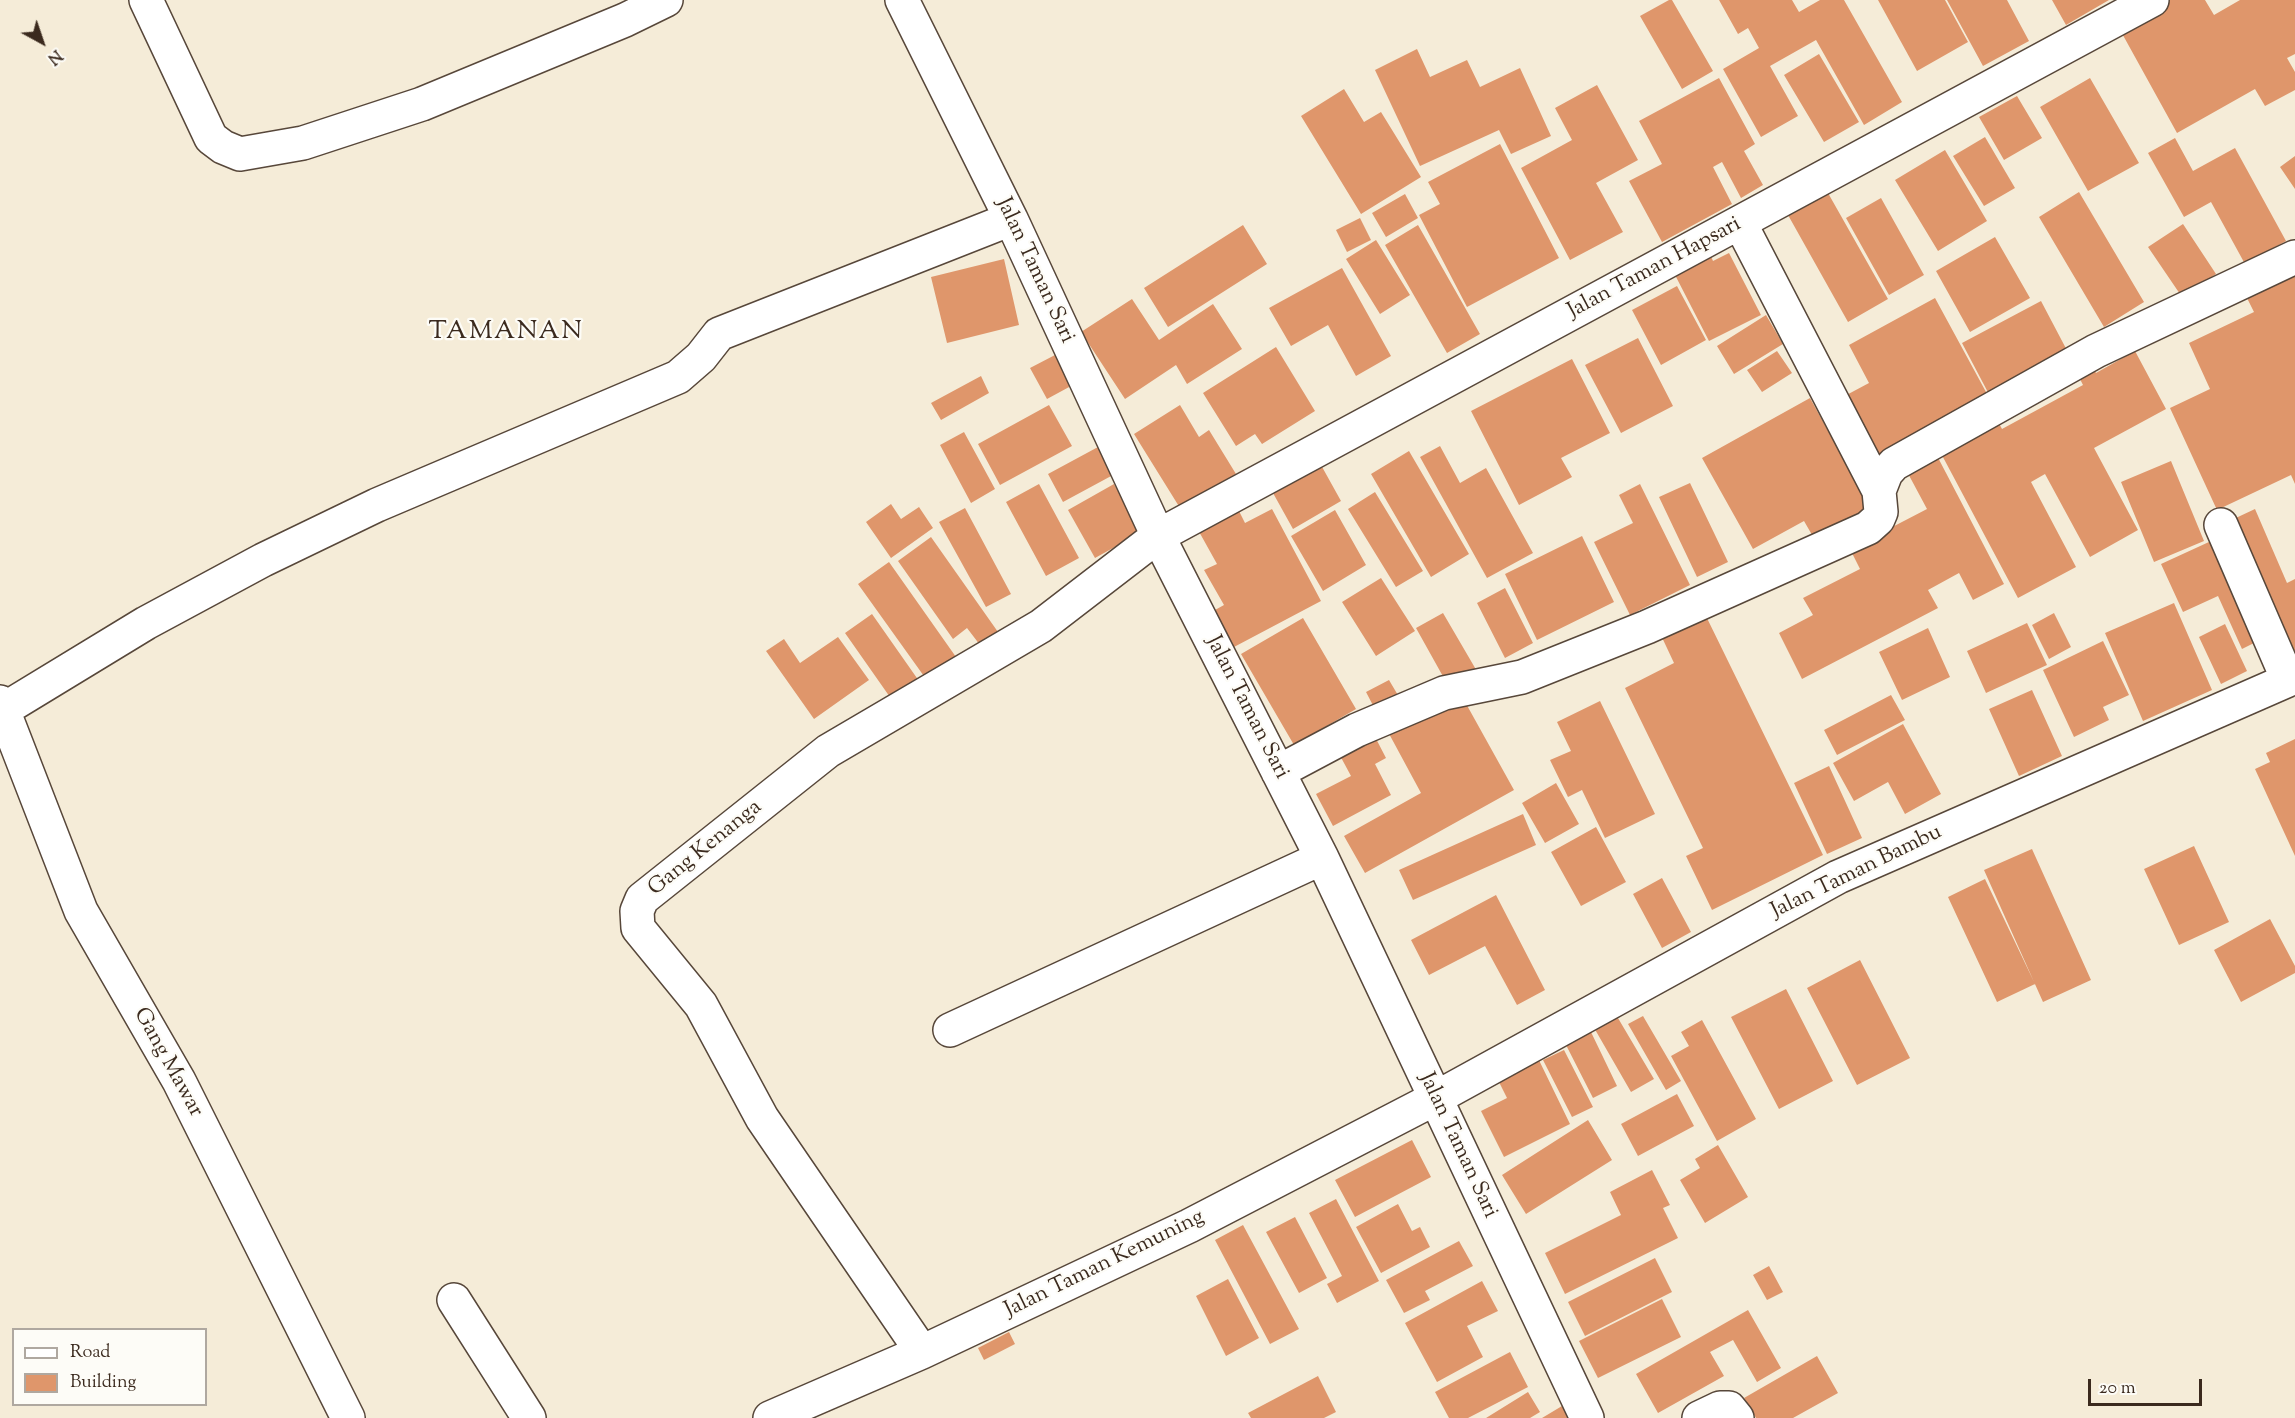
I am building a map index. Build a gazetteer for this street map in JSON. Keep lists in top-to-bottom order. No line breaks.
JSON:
{"streets":{"street":["Jalan Taman Hapsari","Jalan Taman Sari","Gang Kenanga","Jalan Taman Bambu","Gang Mawar","Jalan Taman Kemuning"]},"crossings":[["Jalan Taman Hapsari","Jalan Taman Sari"],["Jalan Taman Hapsari","Gang Kenanga"],["Jalan Taman Sari","Gang Kenanga"],["Jalan Taman Sari","Jalan Taman Bambu"],["Jalan Taman Sari","Jalan Taman Kemuning"],["Gang Kenanga","Jalan Taman Kemuning"],["Jalan Taman Bambu","Jalan Taman Kemuning"]],"districts":["TAMANAN"],"legend":["Road","Building"],"scale_bar":"20 m","north":"bottom right"}
